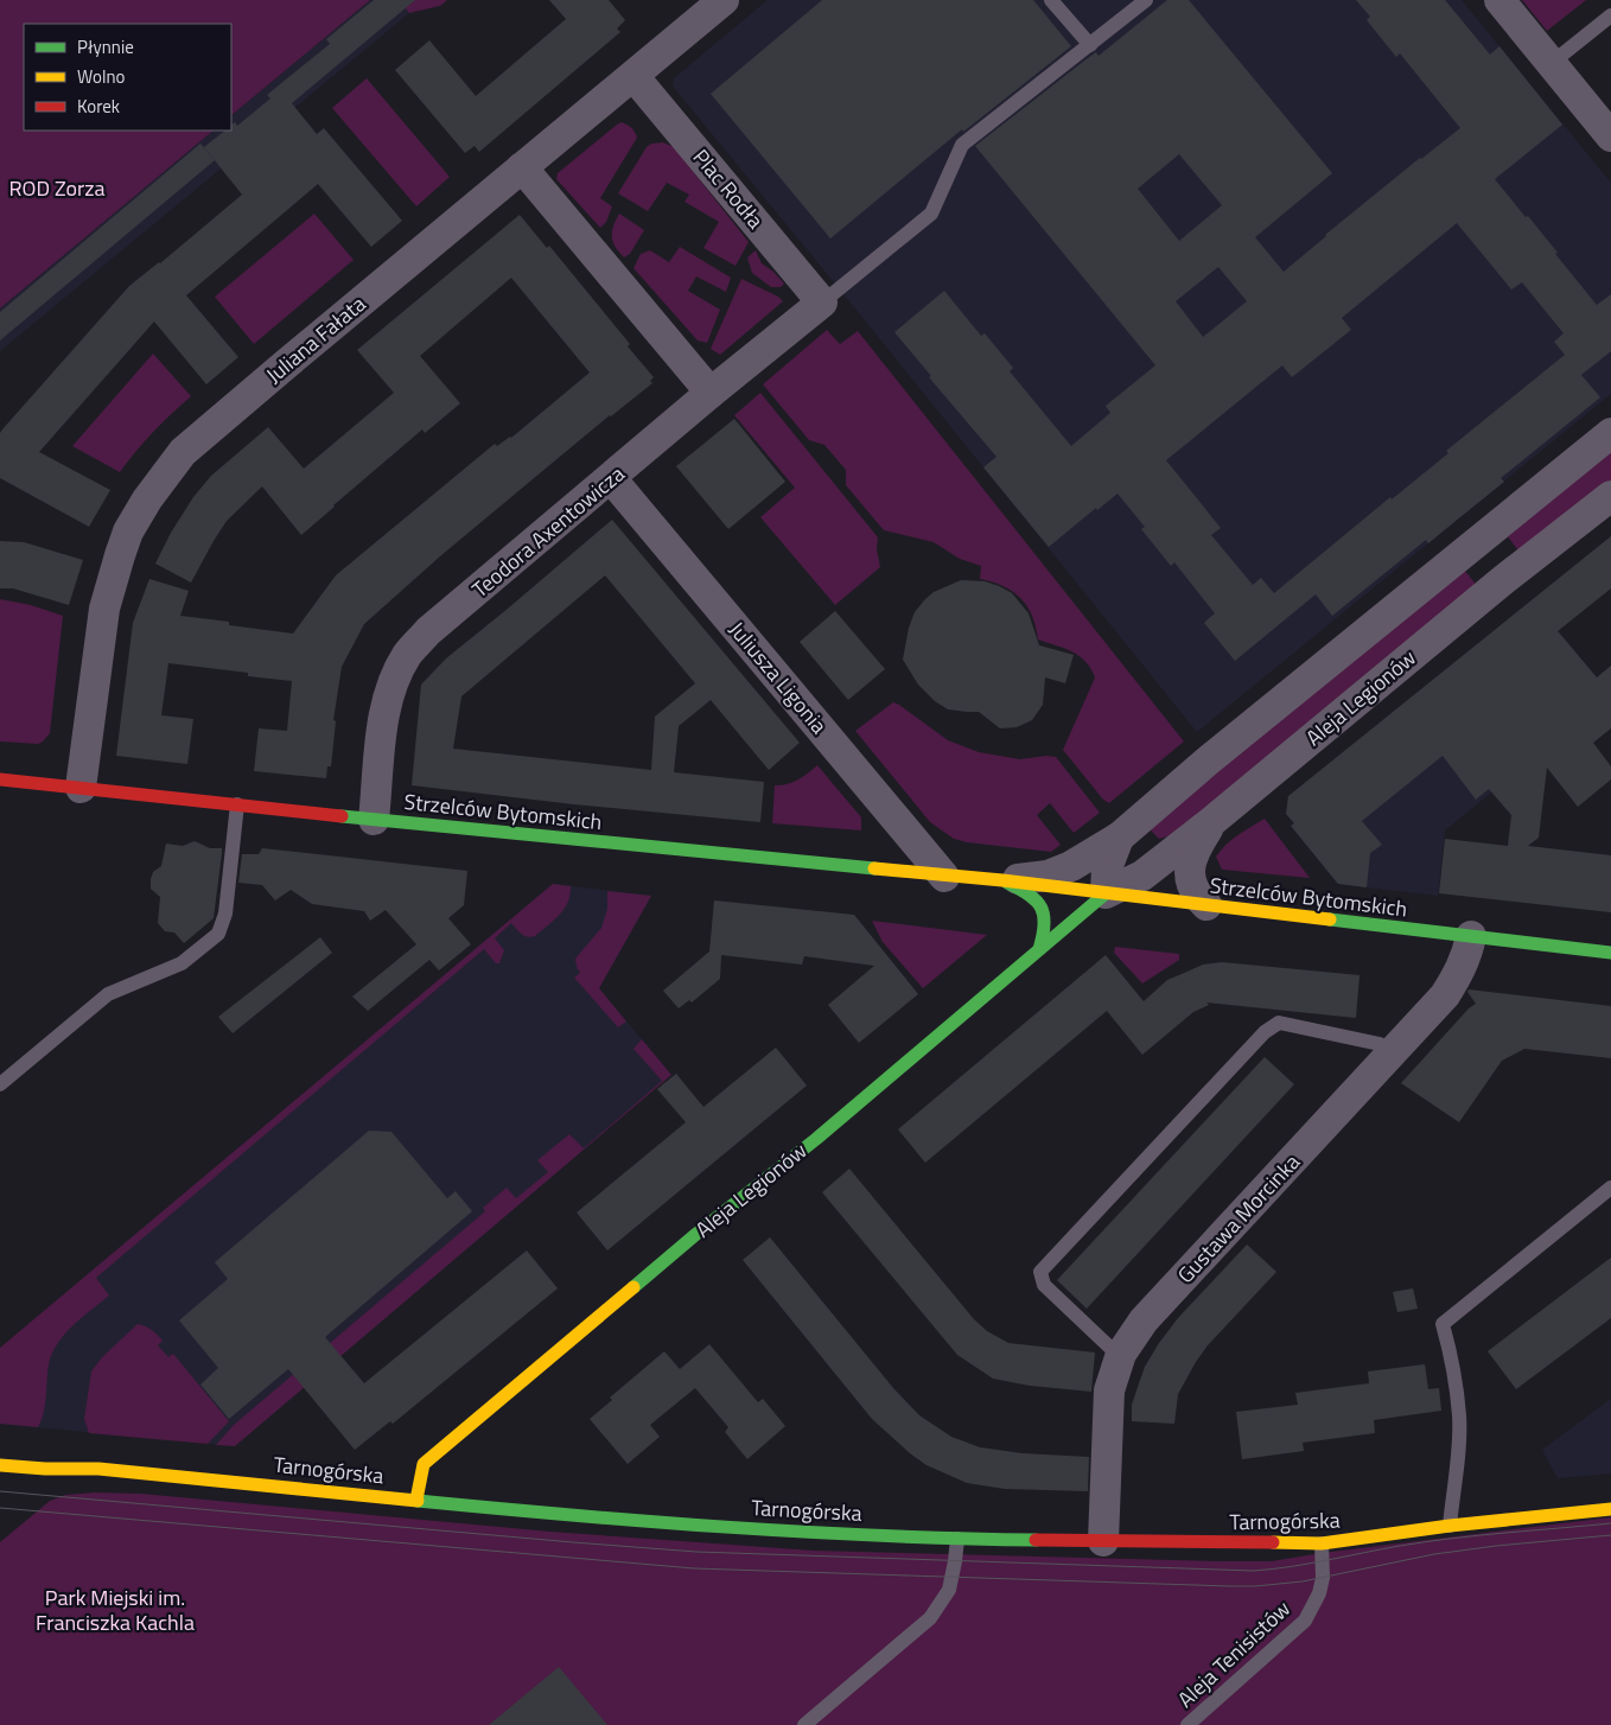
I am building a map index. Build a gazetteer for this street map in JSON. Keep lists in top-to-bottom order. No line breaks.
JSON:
{"streets":{"street":["Plac Rodła","Juliana Fałata","Teodora Axentowicza","Juliusza Ligonia","Aleja Legionów","Strzelców Bytomskich","Gustawa Morcinka","Tarnogórska"],"lane":["Aleja Tenisistów"]},"crossings":[["Plac Rodła","Juliana Fałata"],["Plac Rodła","Teodora Axentowicza"],["Juliana Fałata","Strzelców Bytomskich"],["Teodora Axentowicza","Juliusza Ligonia"],["Teodora Axentowicza","Strzelców Bytomskich"],["Juliusza Ligonia","Strzelców Bytomskich"],["Aleja Legionów","Strzelców Bytomskich"],["Aleja Legionów","Tarnogórska"],["Strzelców Bytomskich","Gustawa Morcinka"],["Gustawa Morcinka","Tarnogórska"],["Tarnogórska","Aleja Tenisistów"]],"parks":["ROD Zorza","Park Miejski im. Franciszka Kachla"],"legend":["Płynnie","Wolno","Korek"]}
